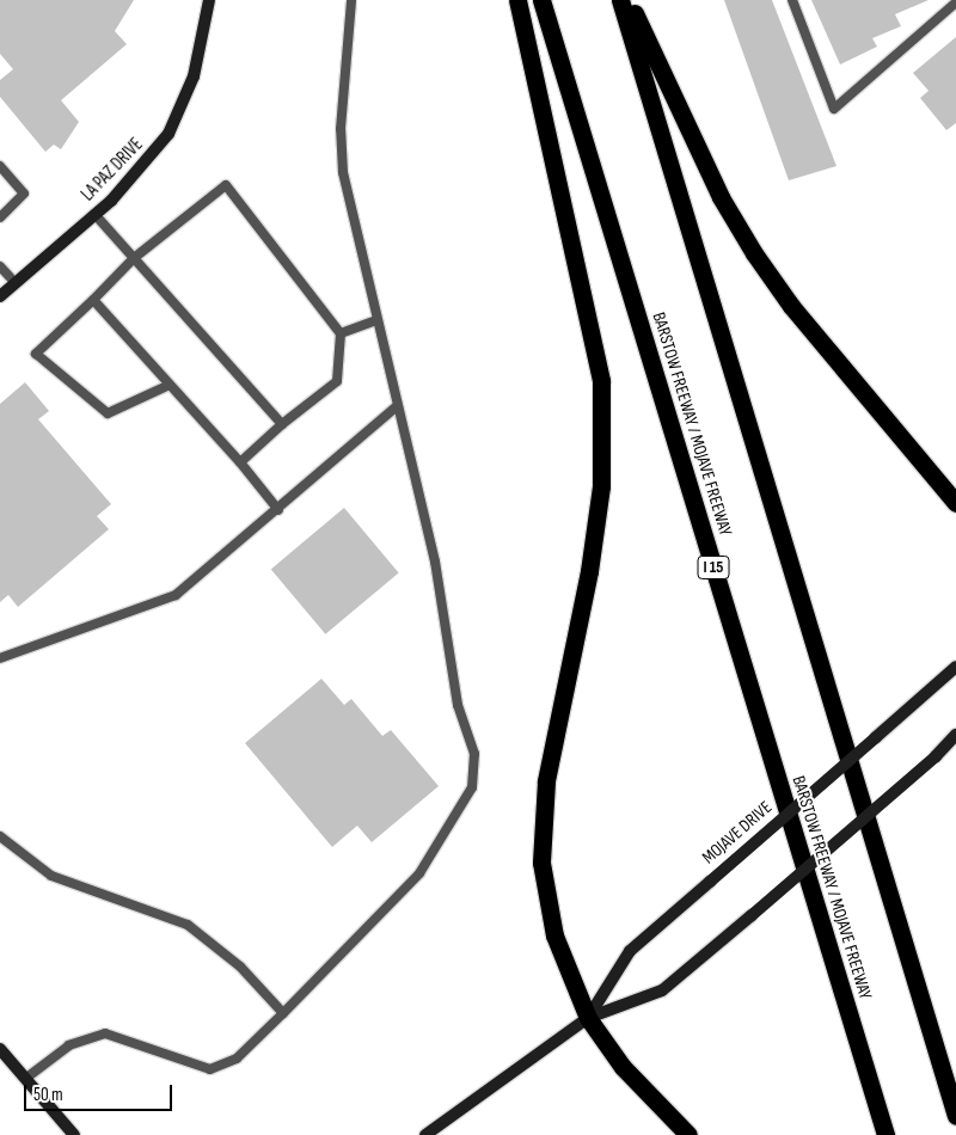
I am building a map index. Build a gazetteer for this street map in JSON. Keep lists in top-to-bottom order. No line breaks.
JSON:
{"streets":{"highway":["BARSTOW FREEWAY / MOJAVE FREEWAY","I 15"],"main road":["LA PAZ DRIVE","MOJAVE DRIVE"]},"scale_bar":"50 m"}
